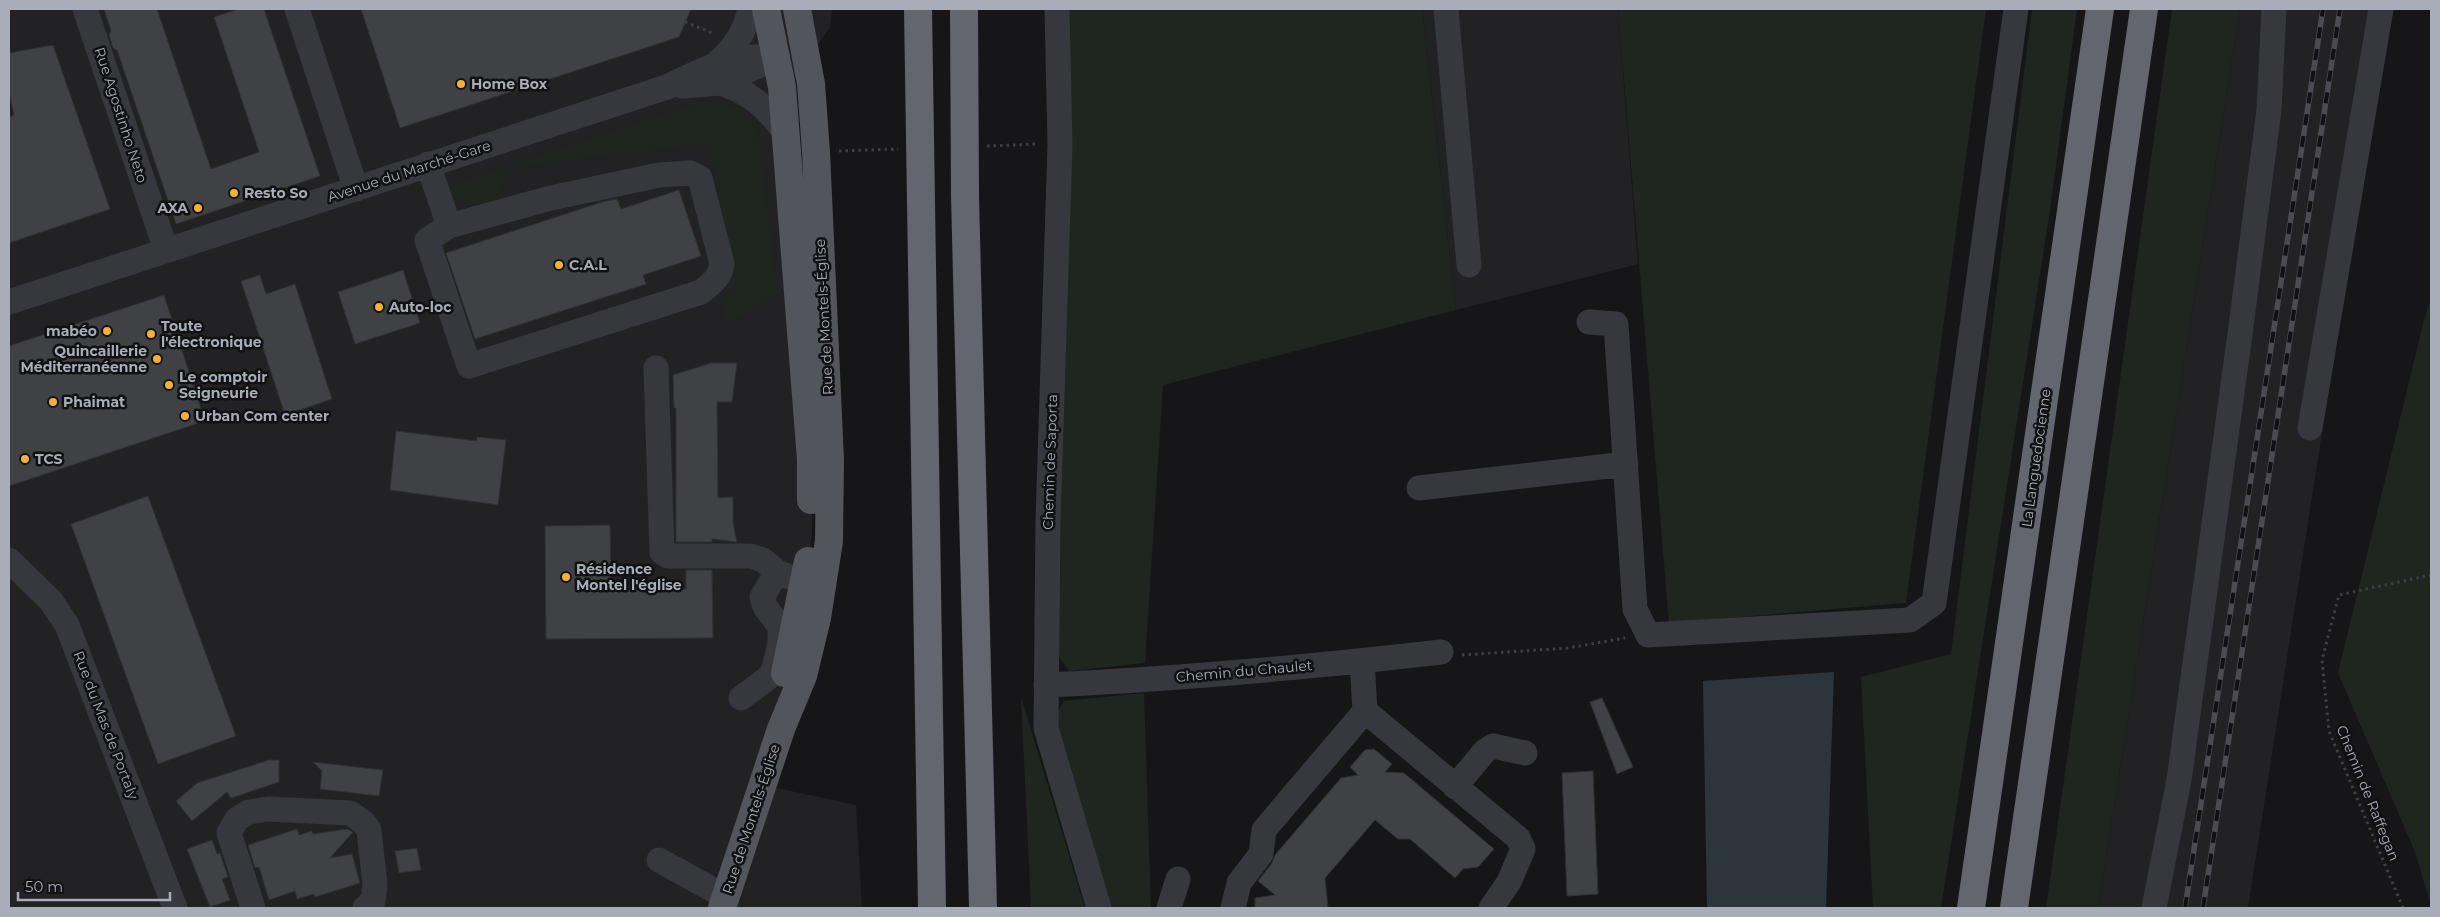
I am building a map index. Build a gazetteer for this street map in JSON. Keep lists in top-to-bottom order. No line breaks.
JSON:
{"streets":{"highway":["La Languedocienne"],"main road":["Rue de Montels-Église"],"street":["Rue Agostinho Neto","Avenue du Marché-Gare","Chemin de Saporta","Chemin du Chaulet","Rue du Mas de Portaly"],"path":["Chemin de Raffegan"]},"crossings":[["Rue Agostinho Neto","Avenue du Marché-Gare"],["Avenue du Marché-Gare","Rue de Montels-Église"],["Chemin de Saporta","Chemin du Chaulet"]],"places":["Home Box","Resto So","AXA","C.A.L","Auto-loc","mabéo","Toute l'électronique","Quincaillerie Méditerranéenne","Le comptoir Seigneurie","Phaimat","Urban Com center","TCS","Résidence Montel l'église"],"scale_bar":"50 m"}
